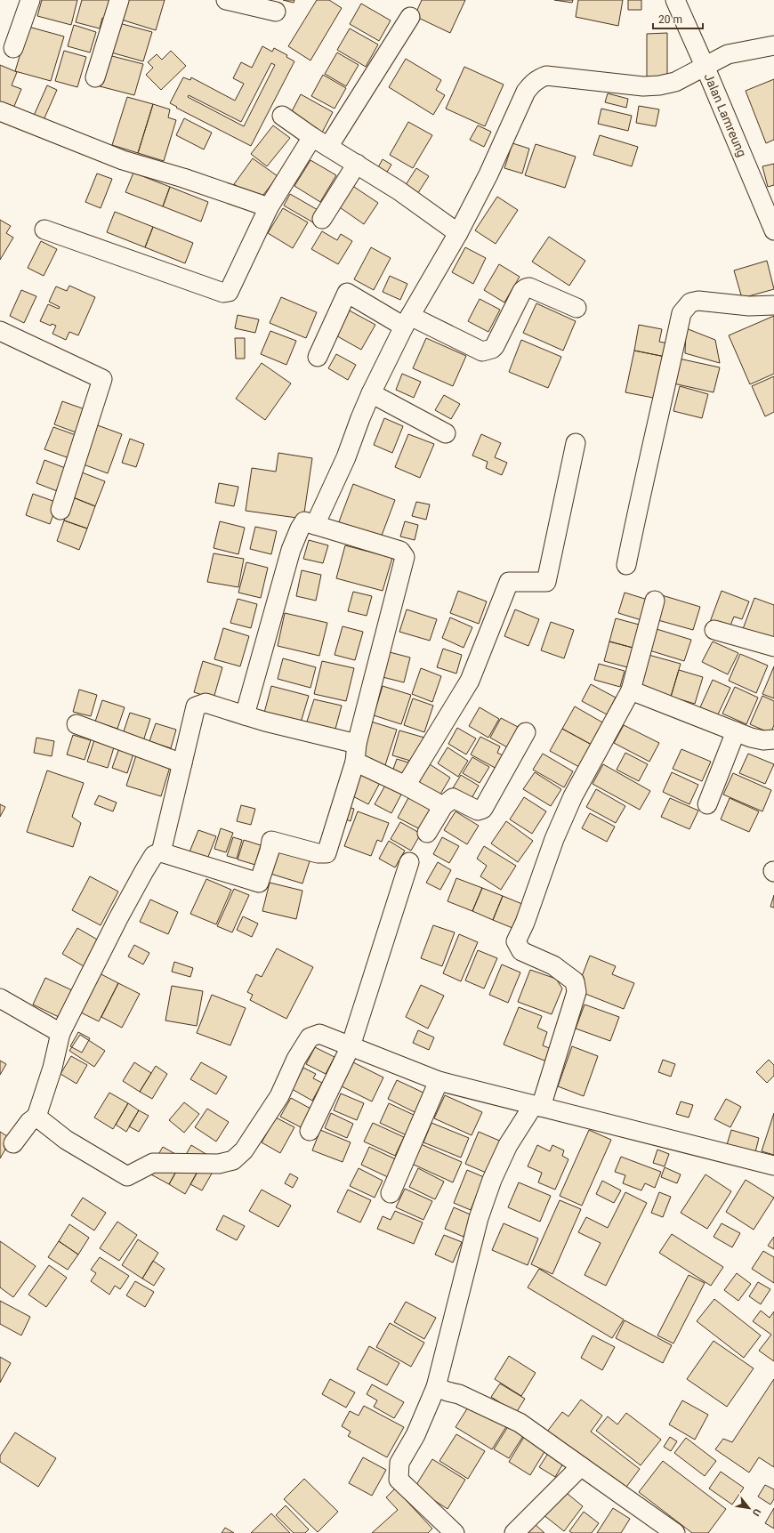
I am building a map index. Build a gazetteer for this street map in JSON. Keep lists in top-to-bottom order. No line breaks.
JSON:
{"streets":{"street":["Jalan Lamreung"]},"scale_bar":"20 m","north":"bottom right"}
